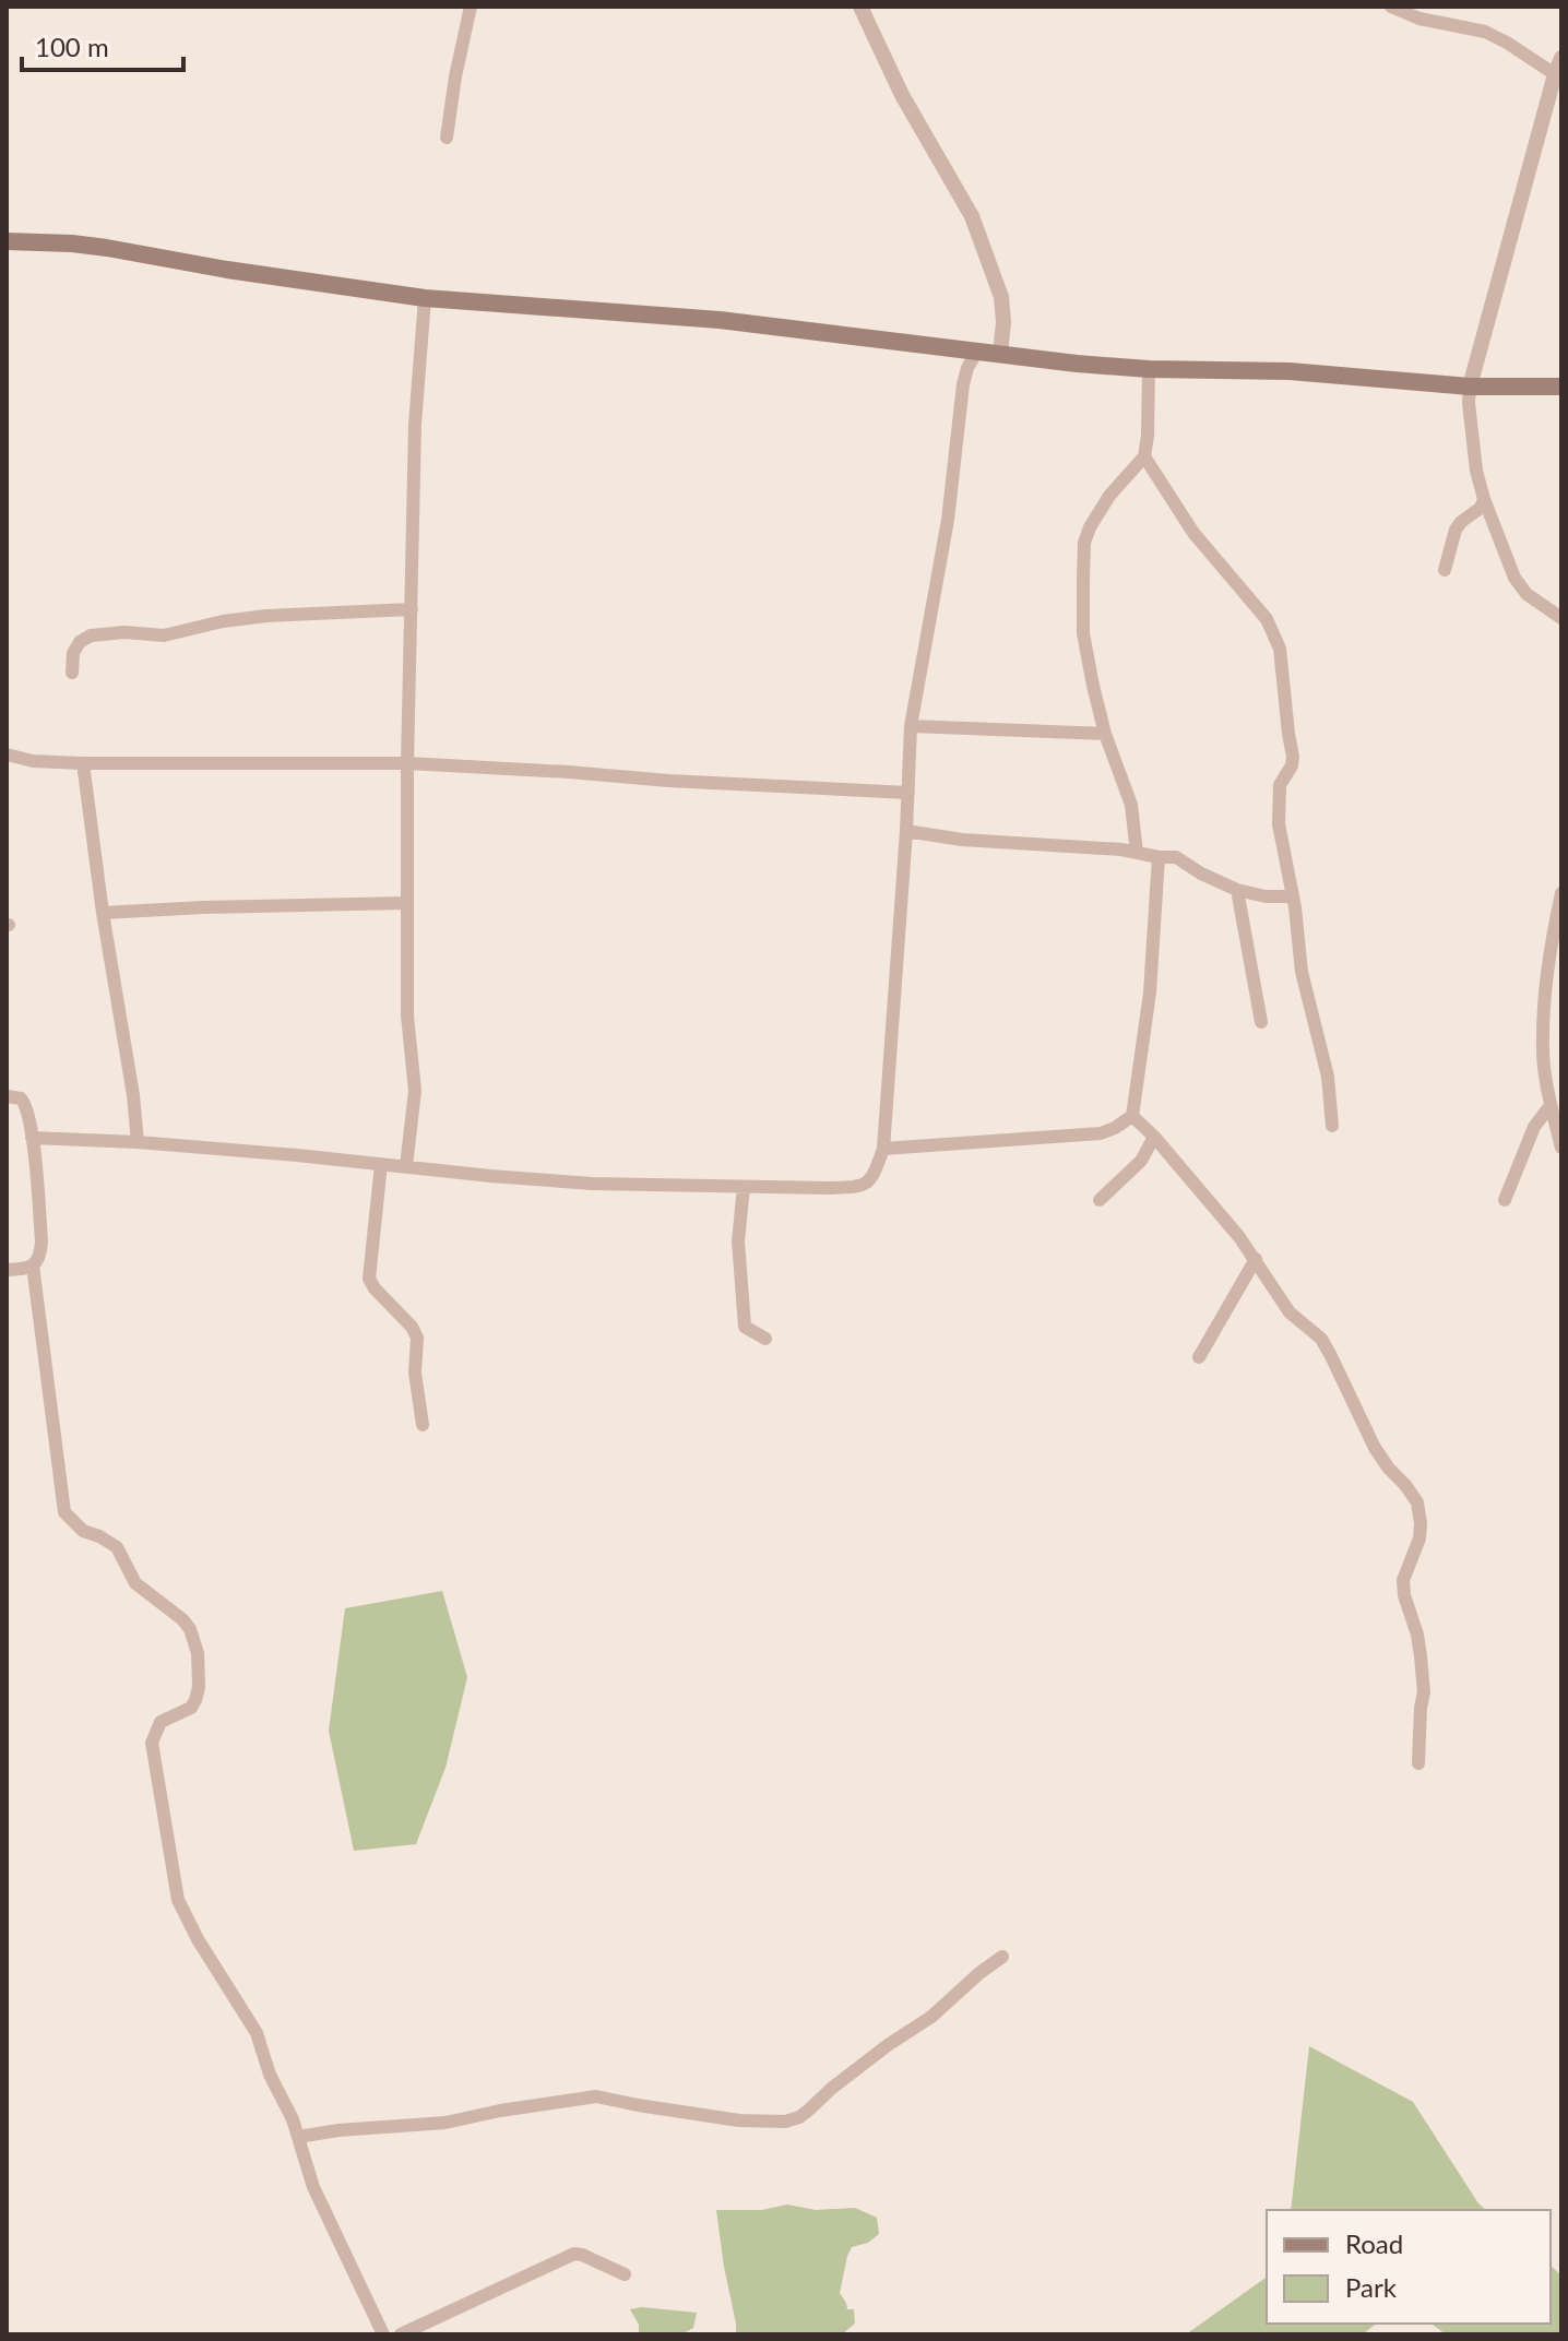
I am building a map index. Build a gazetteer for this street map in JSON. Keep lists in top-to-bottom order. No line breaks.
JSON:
{"legend":["Road","Park"],"scale_bar":"100 m"}
